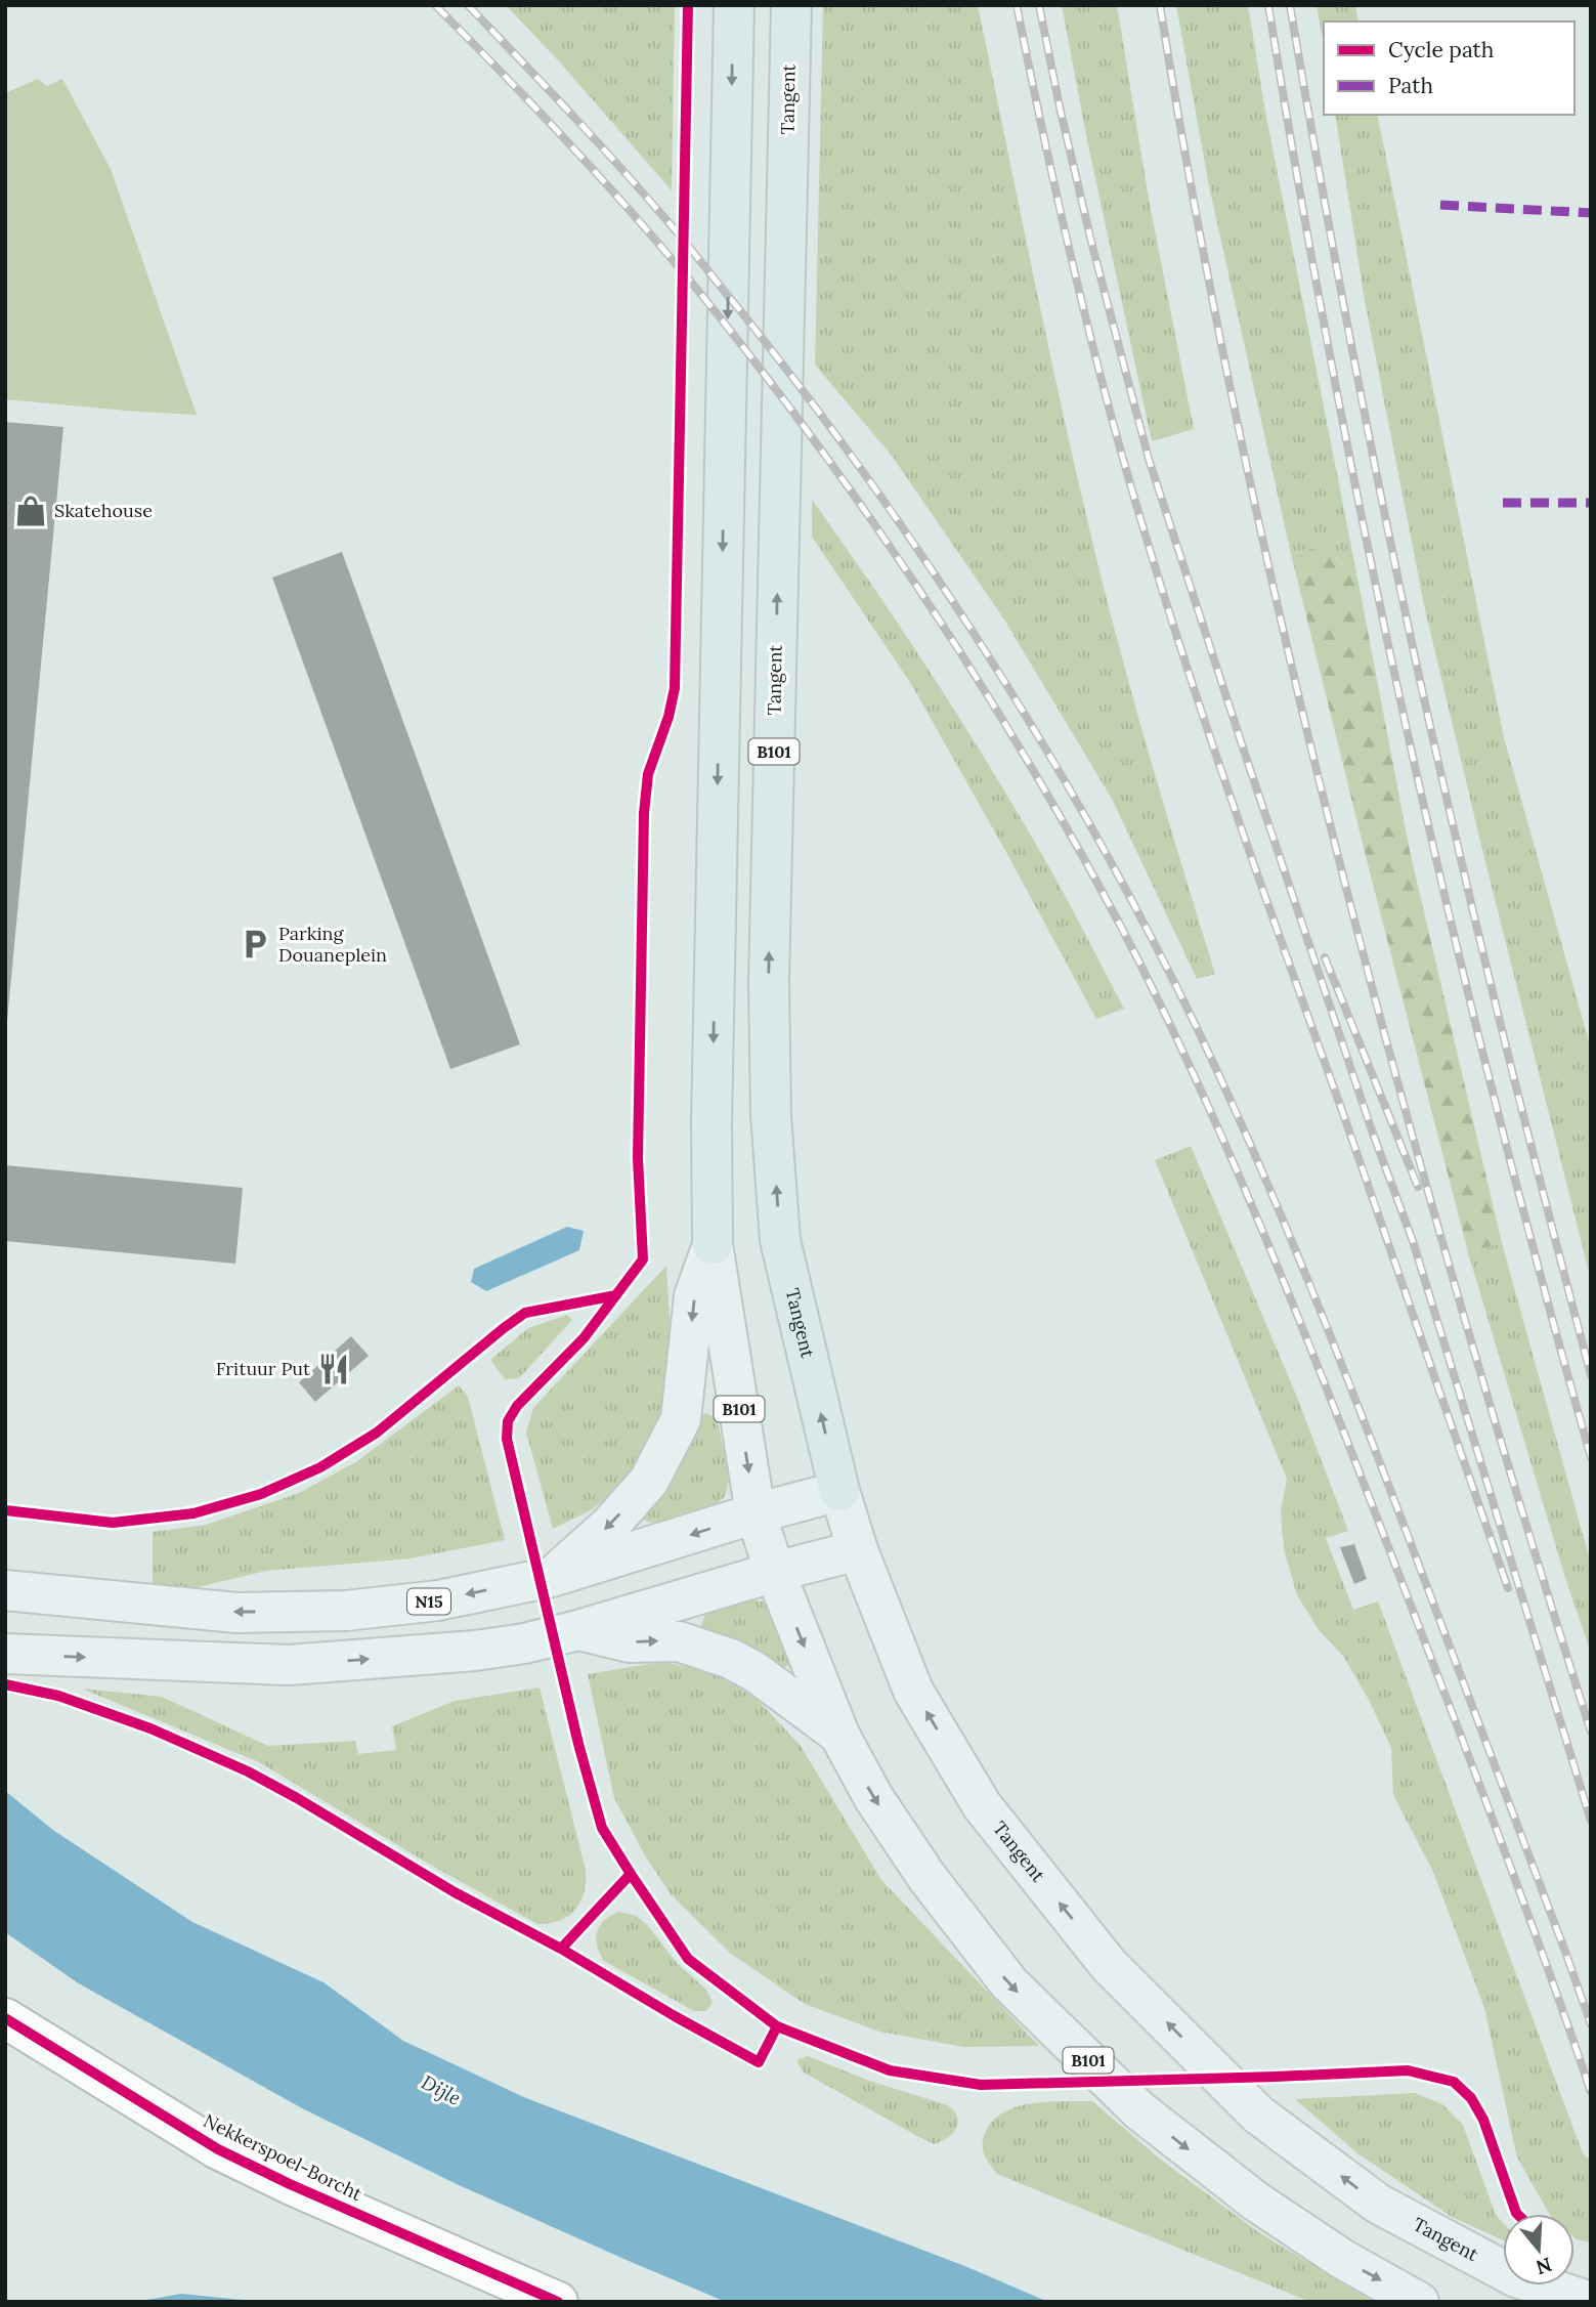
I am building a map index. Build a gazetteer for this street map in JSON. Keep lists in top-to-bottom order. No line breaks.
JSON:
{"streets":{"highway":["Tangent","B101"],"main road":["N15"],"lane":["Nekkerspoel-Borcht"]},"crossings":[["Tangent","N15"],["B101","N15"]],"water":["Dijle"],"places":{"shop":["Skatehouse"],"parking":["Parking Douaneplein"],"restaurant":["Frituur Put"]},"legend":["Cycle path","Path"],"north":"bottom"}
